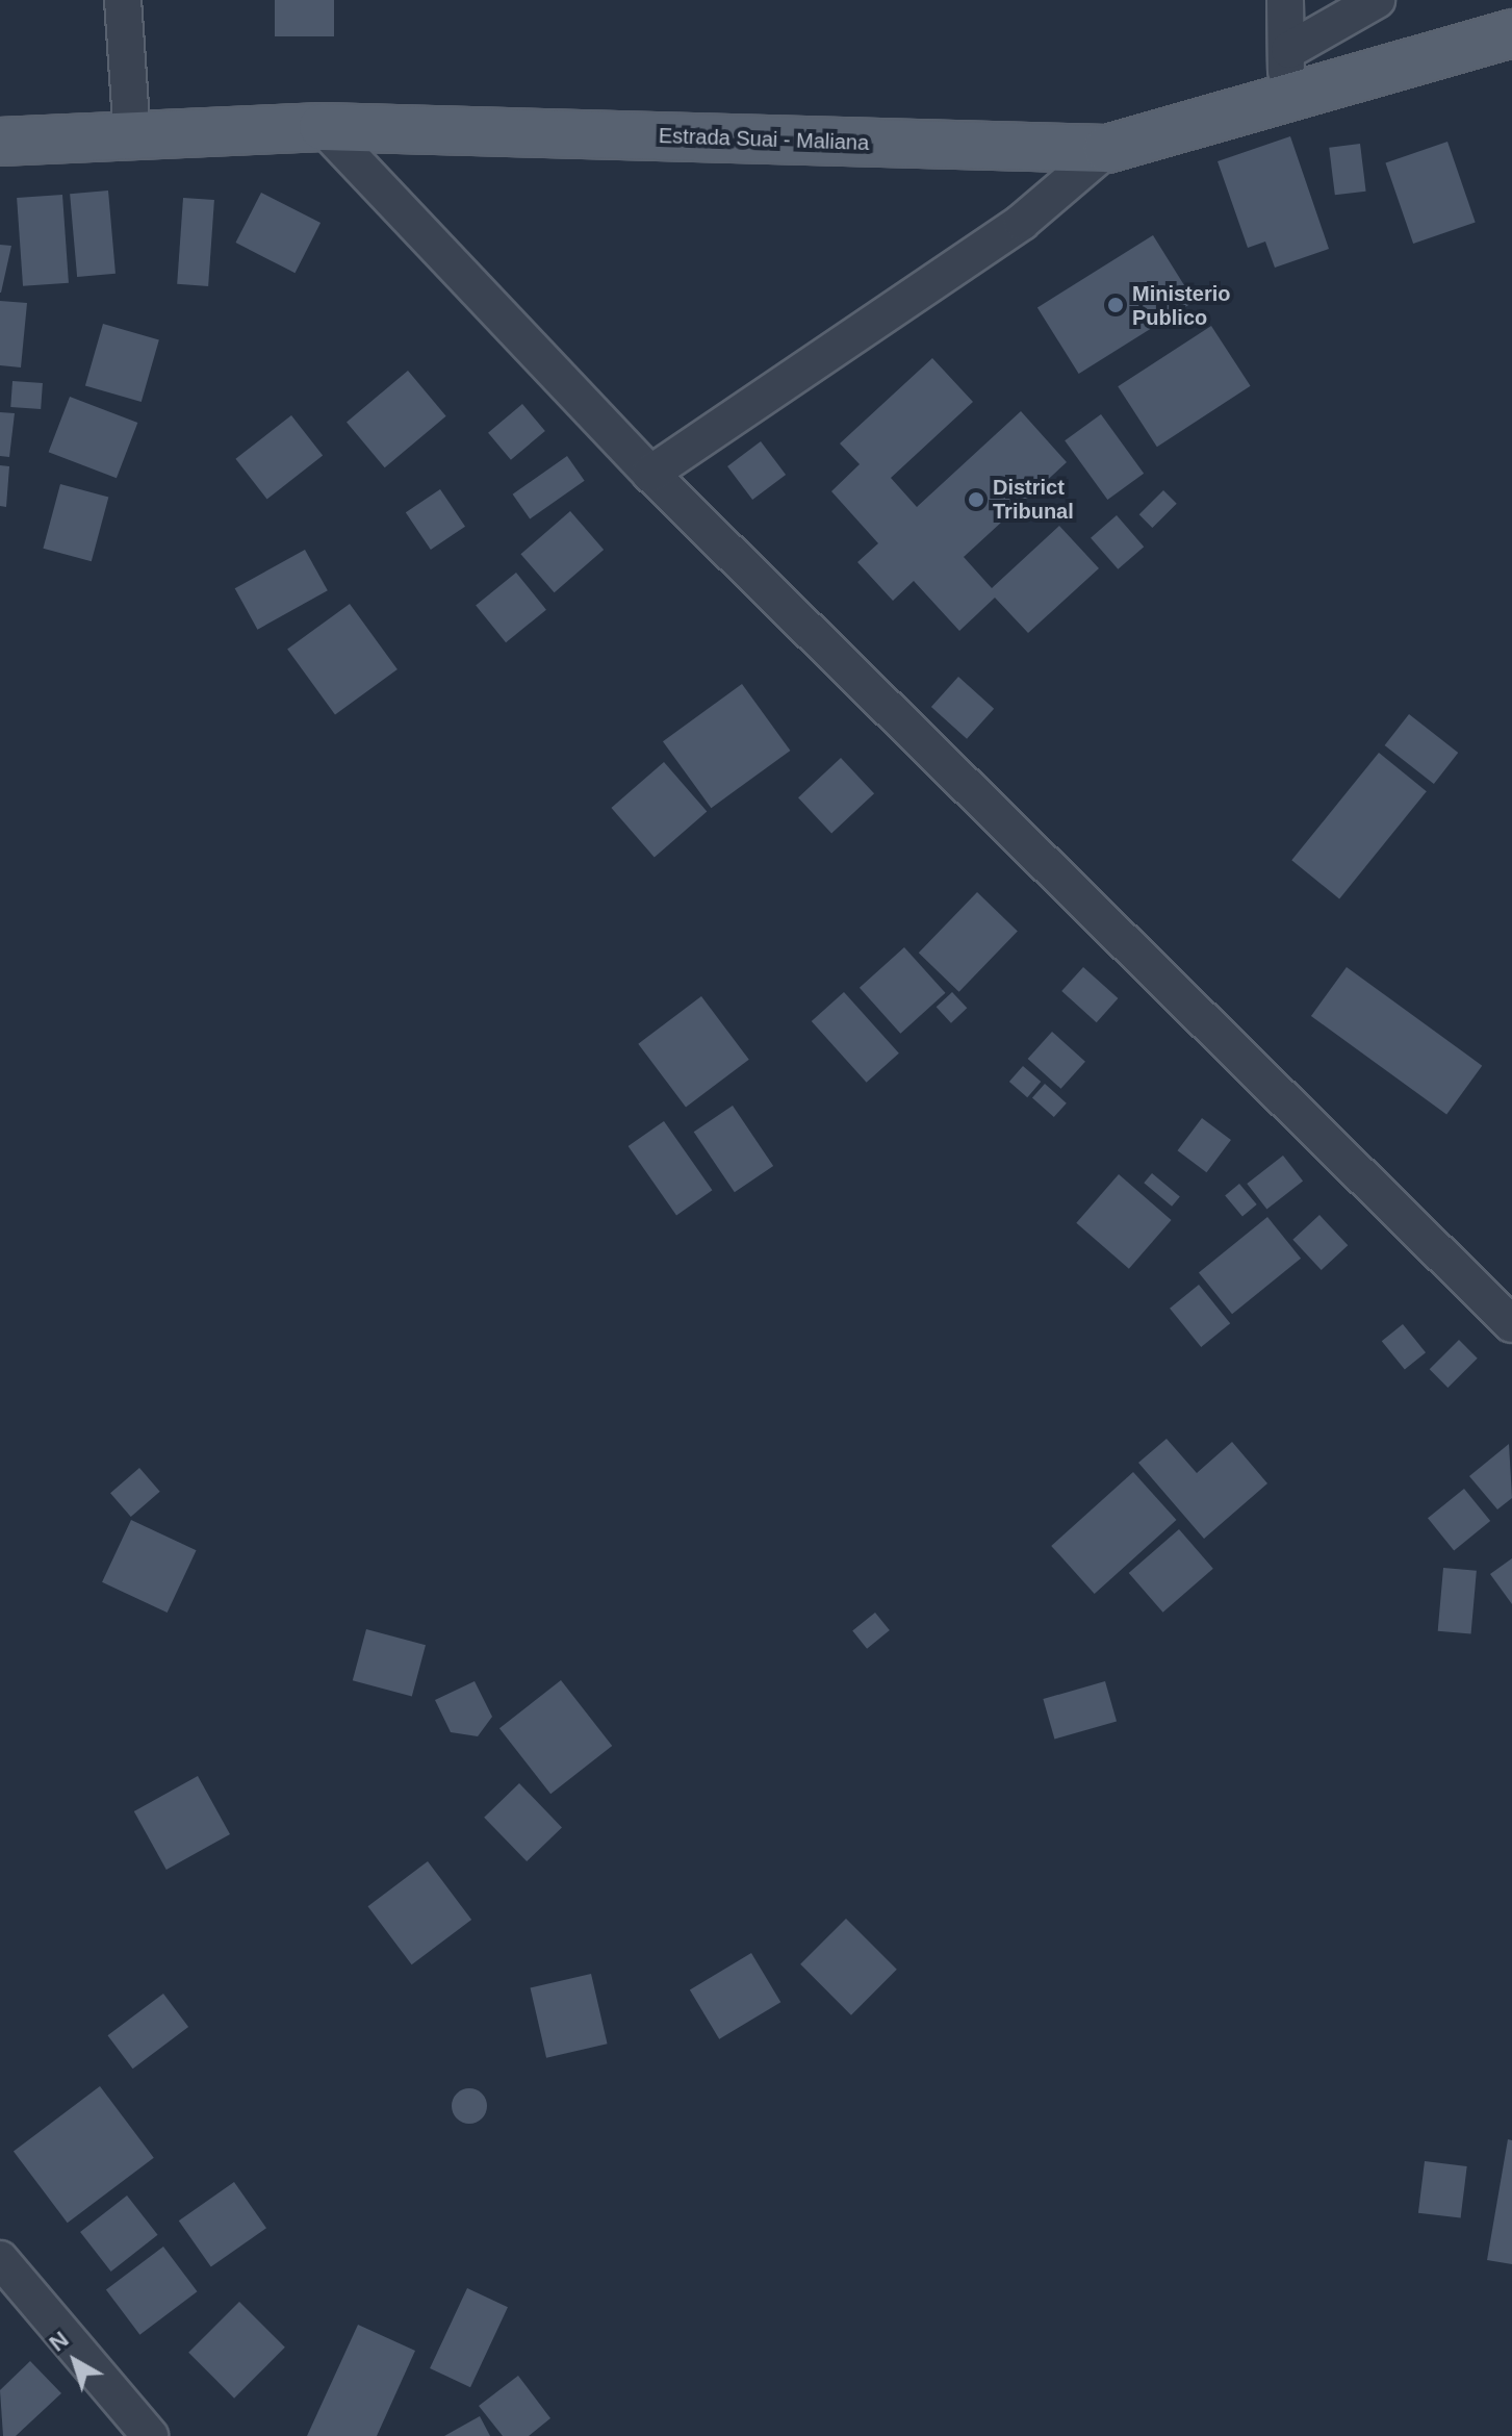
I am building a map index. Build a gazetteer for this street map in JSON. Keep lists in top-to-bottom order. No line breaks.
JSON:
{"streets":{"main road":["Estrada Suai - Maliana"]},"places":["Ministerio Publico","District Tribunal"],"north":"top left"}
